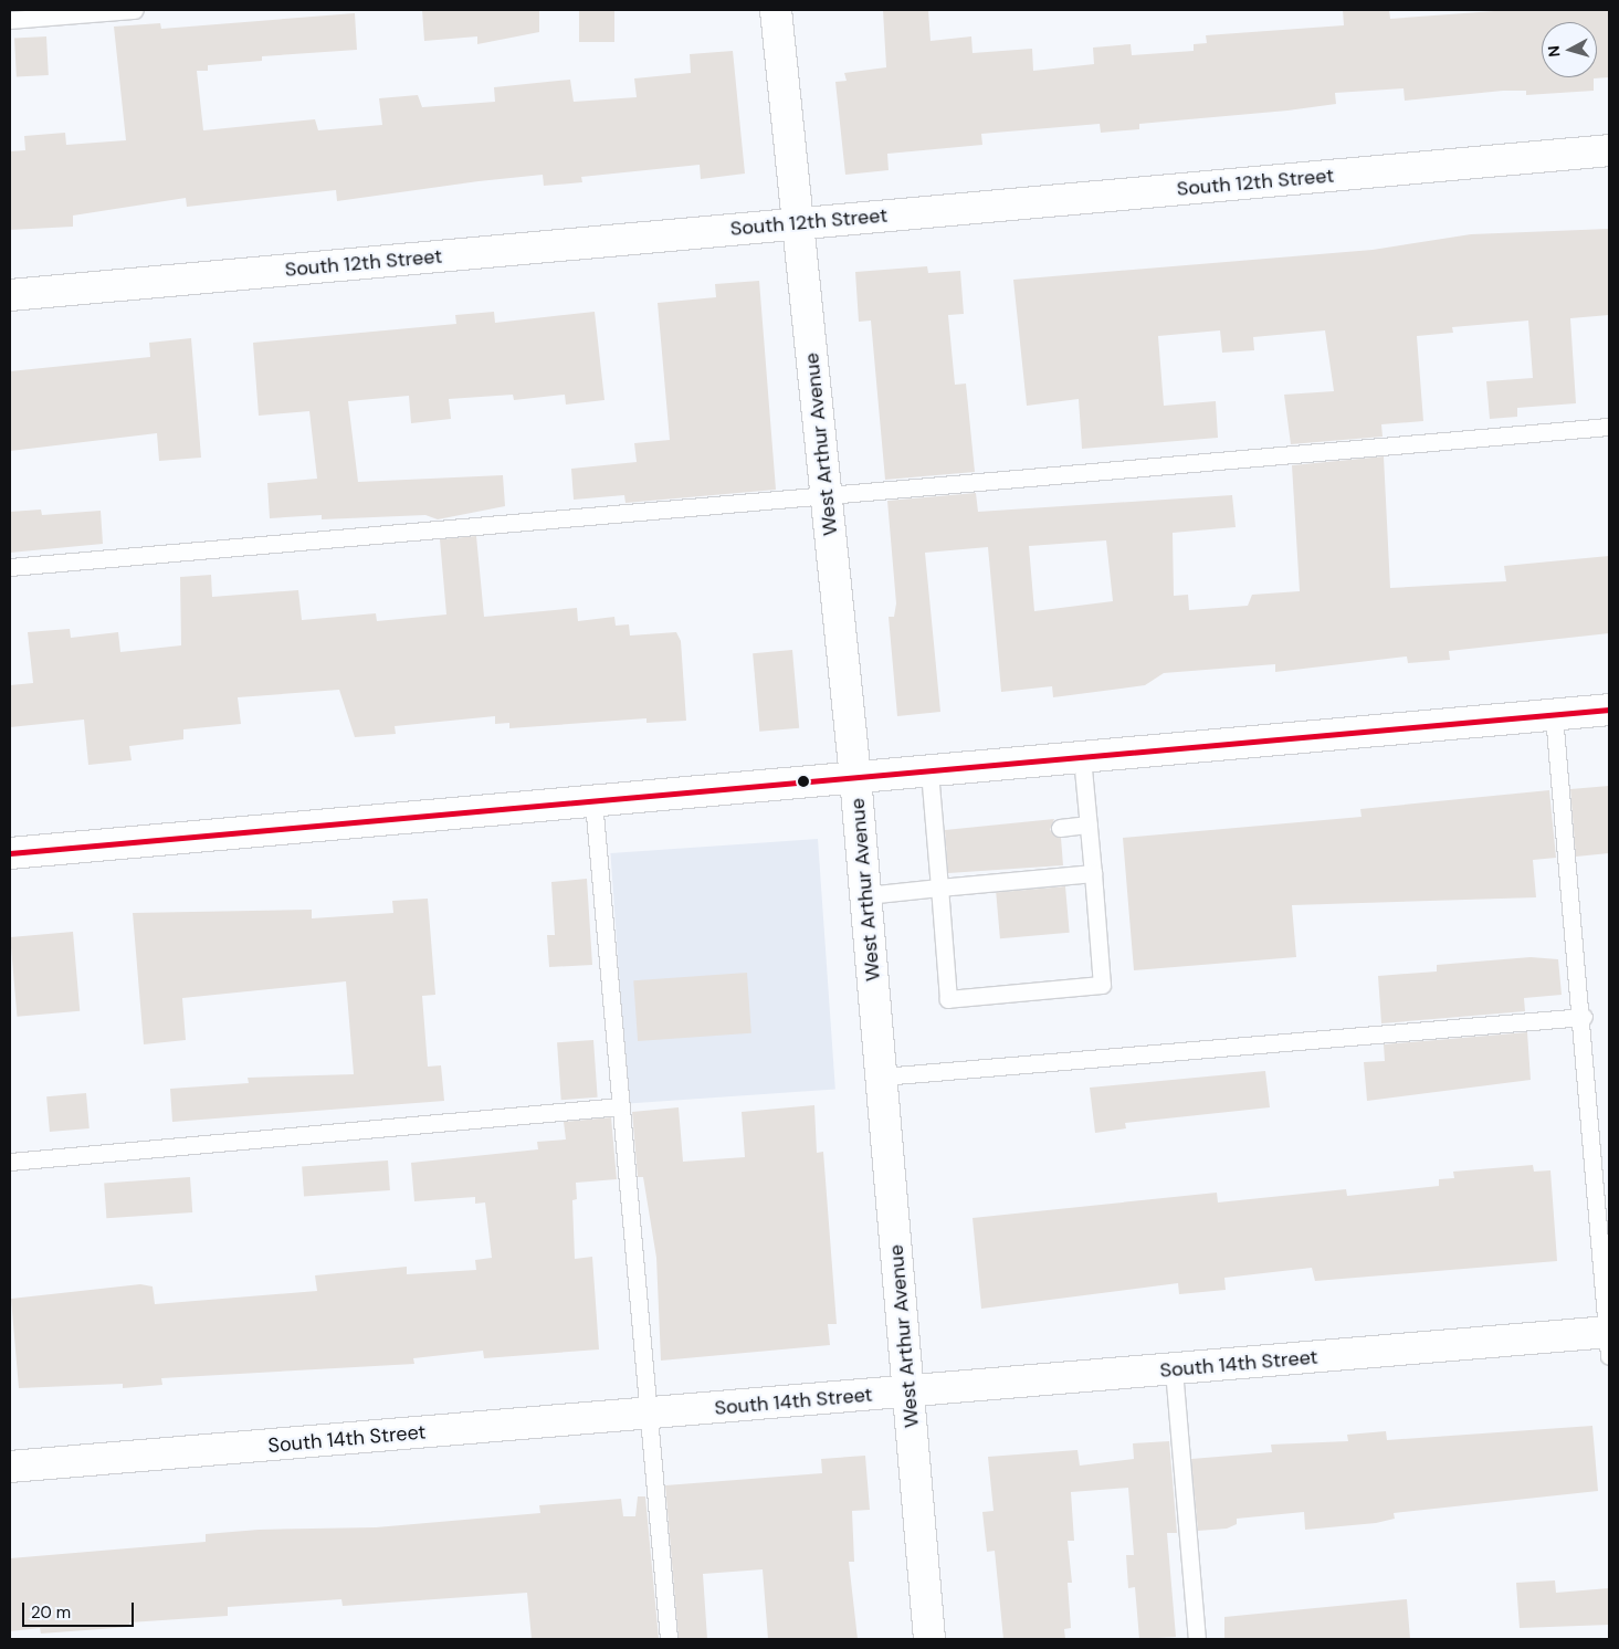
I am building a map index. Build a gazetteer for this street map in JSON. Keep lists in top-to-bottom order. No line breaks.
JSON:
{"streets":{"street":["South 12th Street","West Arthur Avenue","South 14th Street"]},"crossings":[["South 12th Street","West Arthur Avenue"],["West Arthur Avenue","South 14th Street"]],"scale_bar":"20 m","north":"left"}
